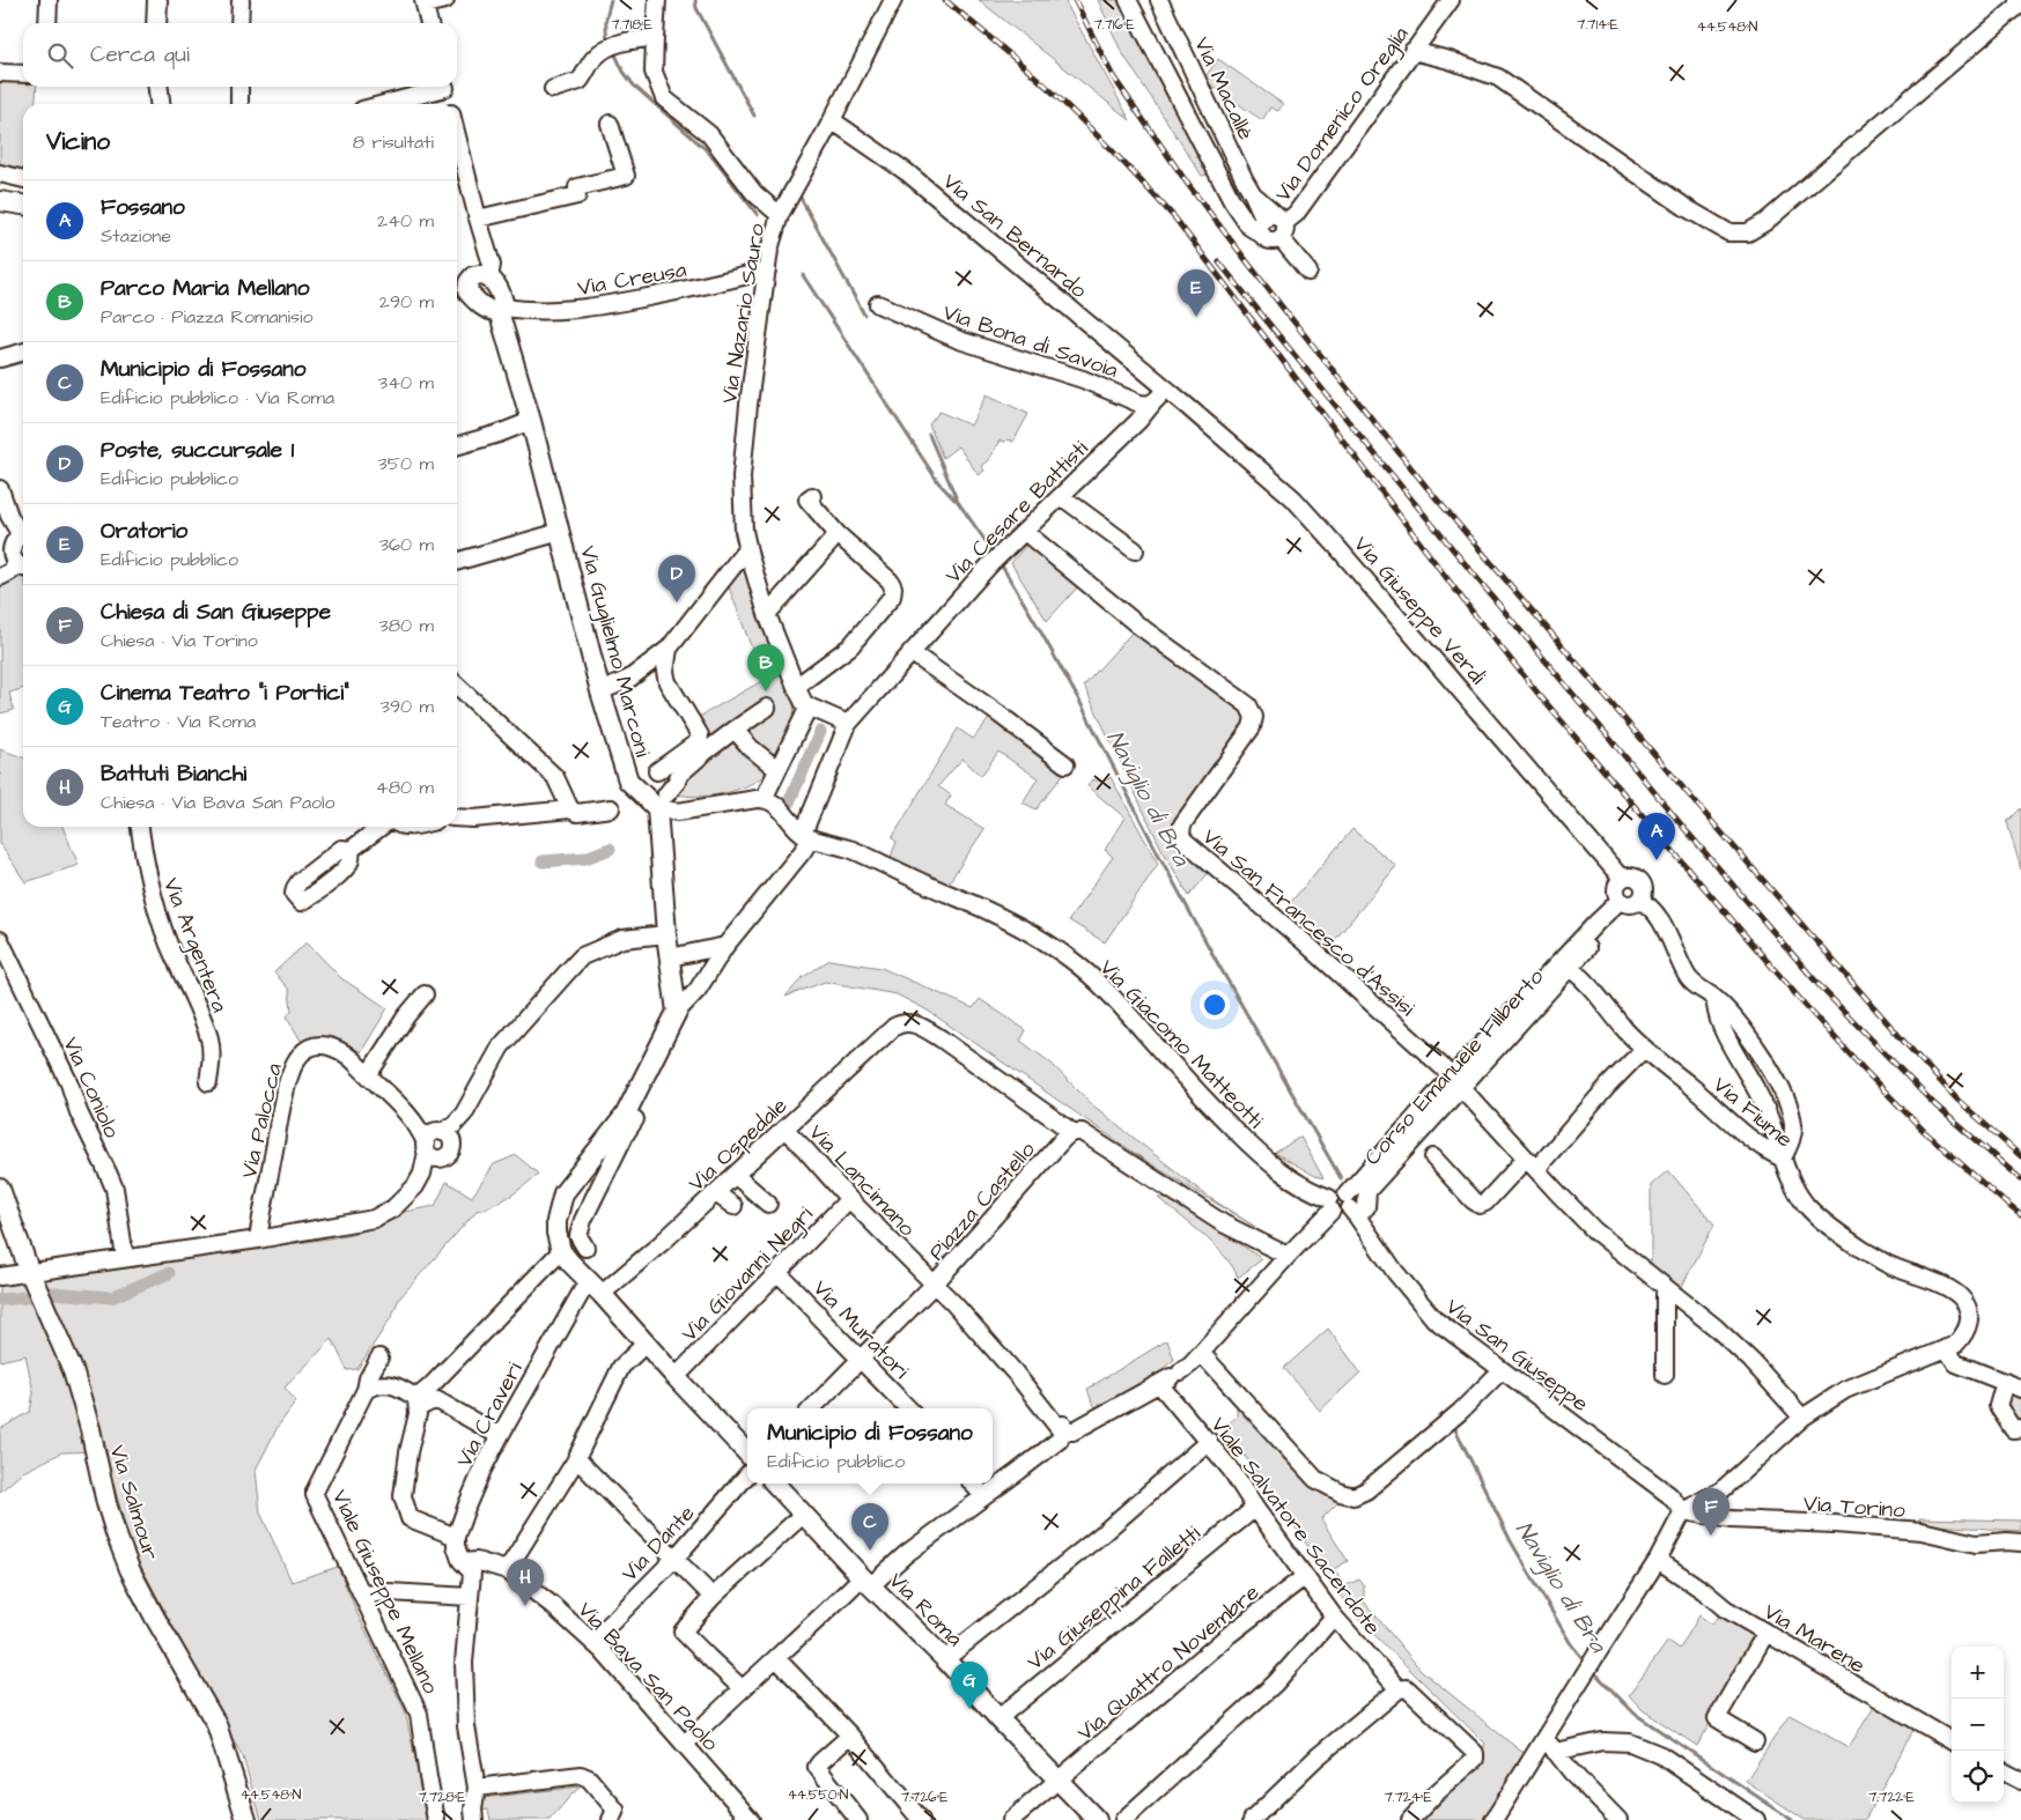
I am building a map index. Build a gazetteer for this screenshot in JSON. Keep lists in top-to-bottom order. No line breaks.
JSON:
{"streets":{"main road":["Via Guglielmo Marconi","Via Salmour","Via Roma"],"street":["Via Macallè","Via Domenico Oreglia","Via San Bernardo","Via Creusa","Via Nazario Sauro","Via Bona di Savoia","Via Cesare Battisti","Via Giuseppe Verdi","Via San Francesco d'Assisi","Via Argentera","Via Giacomo Matteotti","Corso Emanuele Filiberto","Via Coniolo","Via Fiume","Via Palocca","Via Ospedale","Via Lancimano","Piazza Castello","Via Giovanni Negri","Via Muratori","Via San Giuseppe","Via Craveri","Via Torino","Viale Salvatore Sacerdote","Via Dante","Viale Giuseppe Mellano","Via Giuseppina Falletti","Via Marene","Via Quattro Novembre","Via Bava San Paolo"]},"crossings":[["Via Macallè","Via Domenico Oreglia"],["Via San Bernardo","Via Nazario Sauro"],["Via San Bernardo","Via Giuseppe Verdi"],["Via Creusa","Via Nazario Sauro"],["Via Creusa","Via Guglielmo Marconi"],["Via Bona di Savoia","Via Cesare Battisti"],["Via Cesare Battisti","Via San Francesco d'Assisi"],["Via Cesare Battisti","Via Giacomo Matteotti"],["Via Giuseppe Verdi","Corso Emanuele Filiberto"],["Via San Francesco d'Assisi","Corso Emanuele Filiberto"],["Corso Emanuele Filiberto","Via Fiume"],["Corso Emanuele Filiberto","Via San Giuseppe"],["Via Ospedale","Via Lancimano"],["Via Ospedale","Piazza Castello"],["Via Ospedale","Via Craveri"],["Via Lancimano","Piazza Castello"],["Via Lancimano","Via Giovanni Negri"],["Via Giovanni Negri","Via Muratori"],["Via San Giuseppe","Via Torino"],["Viale Salvatore Sacerdote","Via Giuseppina Falletti"],["Viale Salvatore Sacerdote","Via Quattro Novembre"],["Via Dante","Via Bava San Paolo"],["Via Giuseppina Falletti","Via Roma"],["Via Roma","Via Quattro Novembre"]],"water":["Naviglio di Bra"],"page":{"search":"Cerca qui","heading":["Vicino","8 risultati"],"list":[{"mark":"A","name":"Fossano","note":"Stazione","value":"240 m"},{"mark":"B","name":"Parco Maria Mellano","note":"Parco · Piazza Romanisio","value":"290 m"},{"mark":"C","name":"Municipio di Fossano","note":"Edificio pubblico · Via Roma","value":"340 m"},{"mark":"D","name":"Poste, succursale 1","note":"Edificio pubblico","value":"350 m"},{"mark":"E","name":"Oratorio","note":"Edificio pubblico","value":"360 m"},{"mark":"F","name":"Chiesa di San Giuseppe","note":"Chiesa · Via Torino","value":"380 m"},{"mark":"G","name":"Cinema Teatro \"i Portici\"","note":"Teatro · Via Roma","value":"390 m"},{"mark":"H","name":"Battuti Bianchi","note":"Chiesa · Via Bava San Paolo","value":"480 m"}],"pins":["E","D","B","A","F","C","H","G"],"popup":["Municipio di Fossano","Edificio pubblico"],"map_buttons":["+","−"]},"coordinates":["7.718°E","7.716°E","7.714°E","44.548°N","44.550°N","7.728°E","7.726°E","7.724°E","7.722°E"]}
